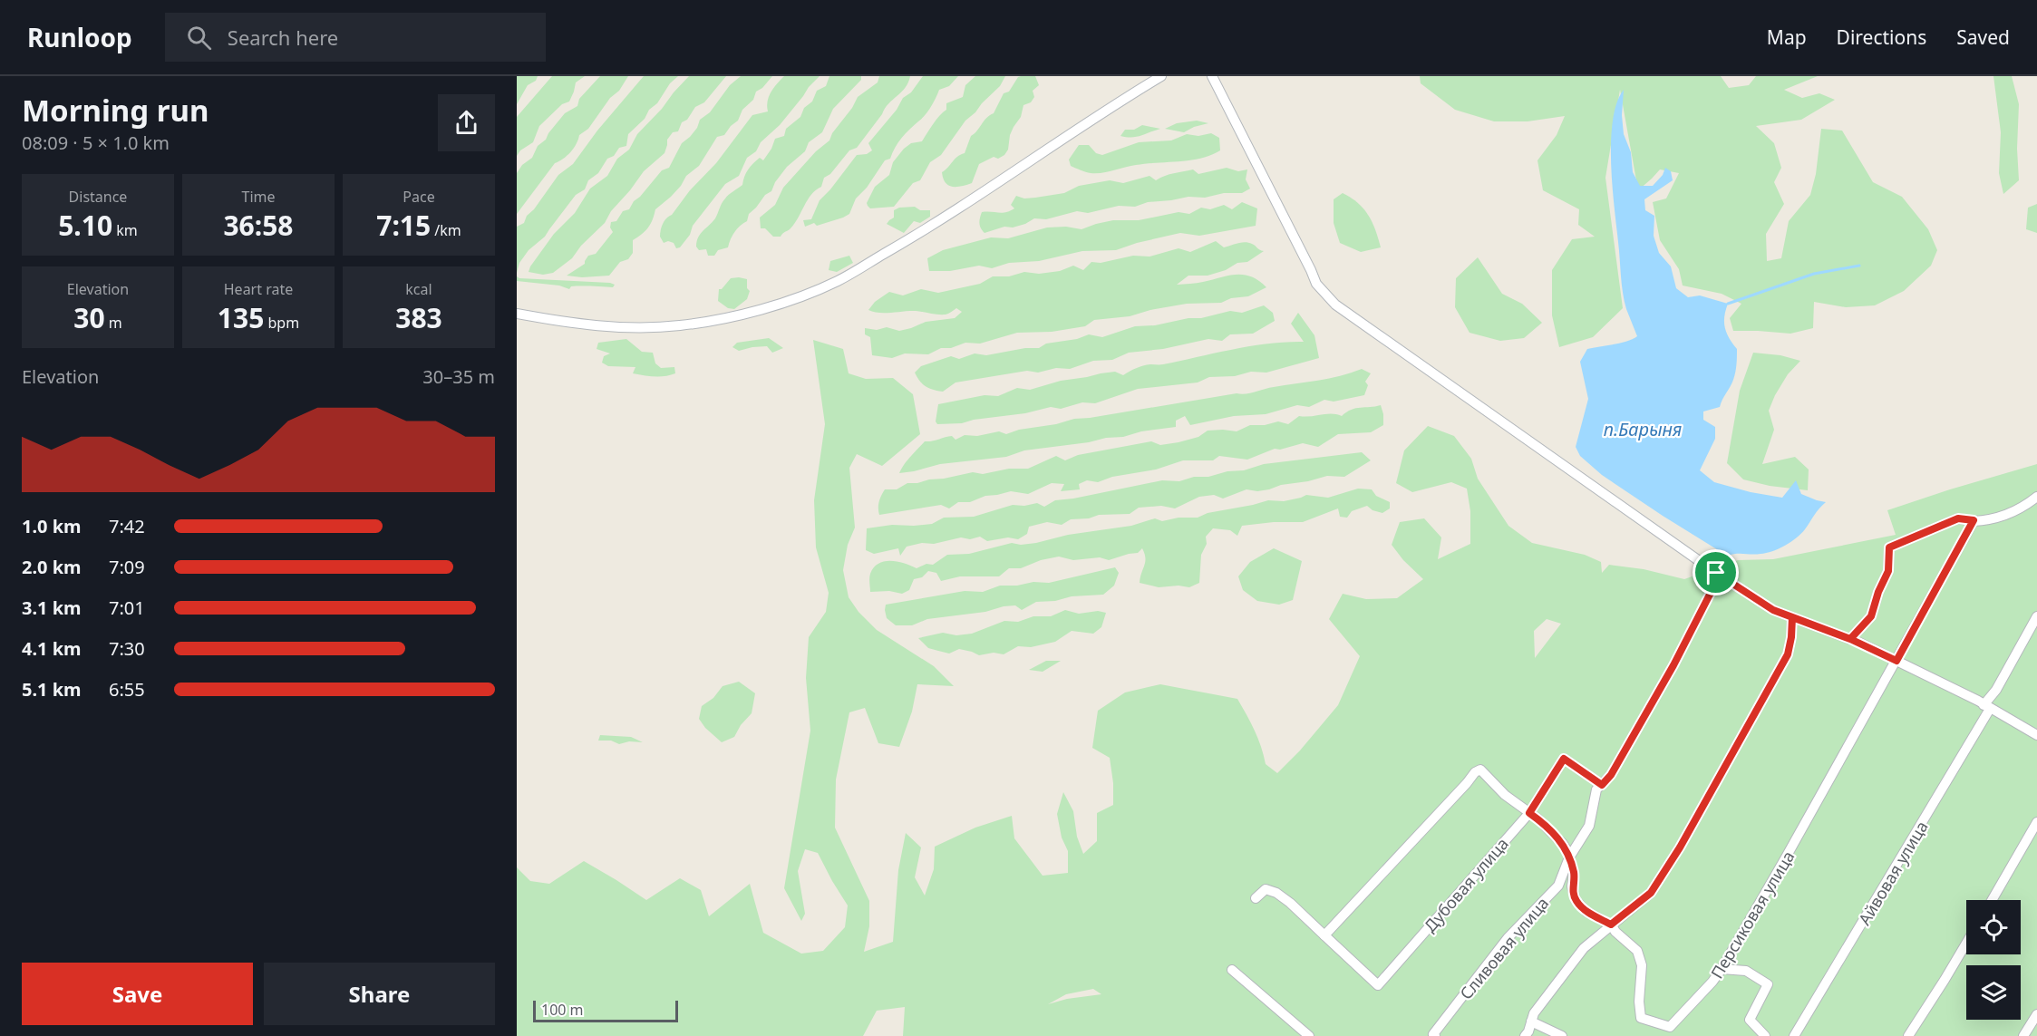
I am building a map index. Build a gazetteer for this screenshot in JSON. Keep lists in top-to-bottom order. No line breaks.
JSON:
{"streets":{"street":["Айвовая улица","Дубовая улица","Персиковая улица","Сливовая улица"]},"crossings":[["Дубовая улица","Персиковая улица"],["Дубовая улица","Сливовая улица"],["Персиковая улица","Сливовая улица"]],"water":["п.Барыня"],"scale_bar":"100 m","page":{"header":"Runloop","search":"Search here","nav":["Map","Directions","Saved"],"heading":["Morning run","08:09 · 5 × 1.0 km"],"stats":[["Distance","5.10 km"],["Time","36:58"],["Pace","7:15 /km"],["Elevation","30 m"],["Heart rate","135 bpm"],["kcal","383"]],"chart":["Elevation","30–35 m"],"list":[{"name":"1.0 km","note":"7:42"},{"name":"2.0 km","note":"7:09"},{"name":"3.1 km","note":"7:01"},{"name":"4.1 km","note":"7:30"},{"name":"5.1 km","note":"6:55"}],"buttons":["Save","Share"],"scale":"100 m"}}
